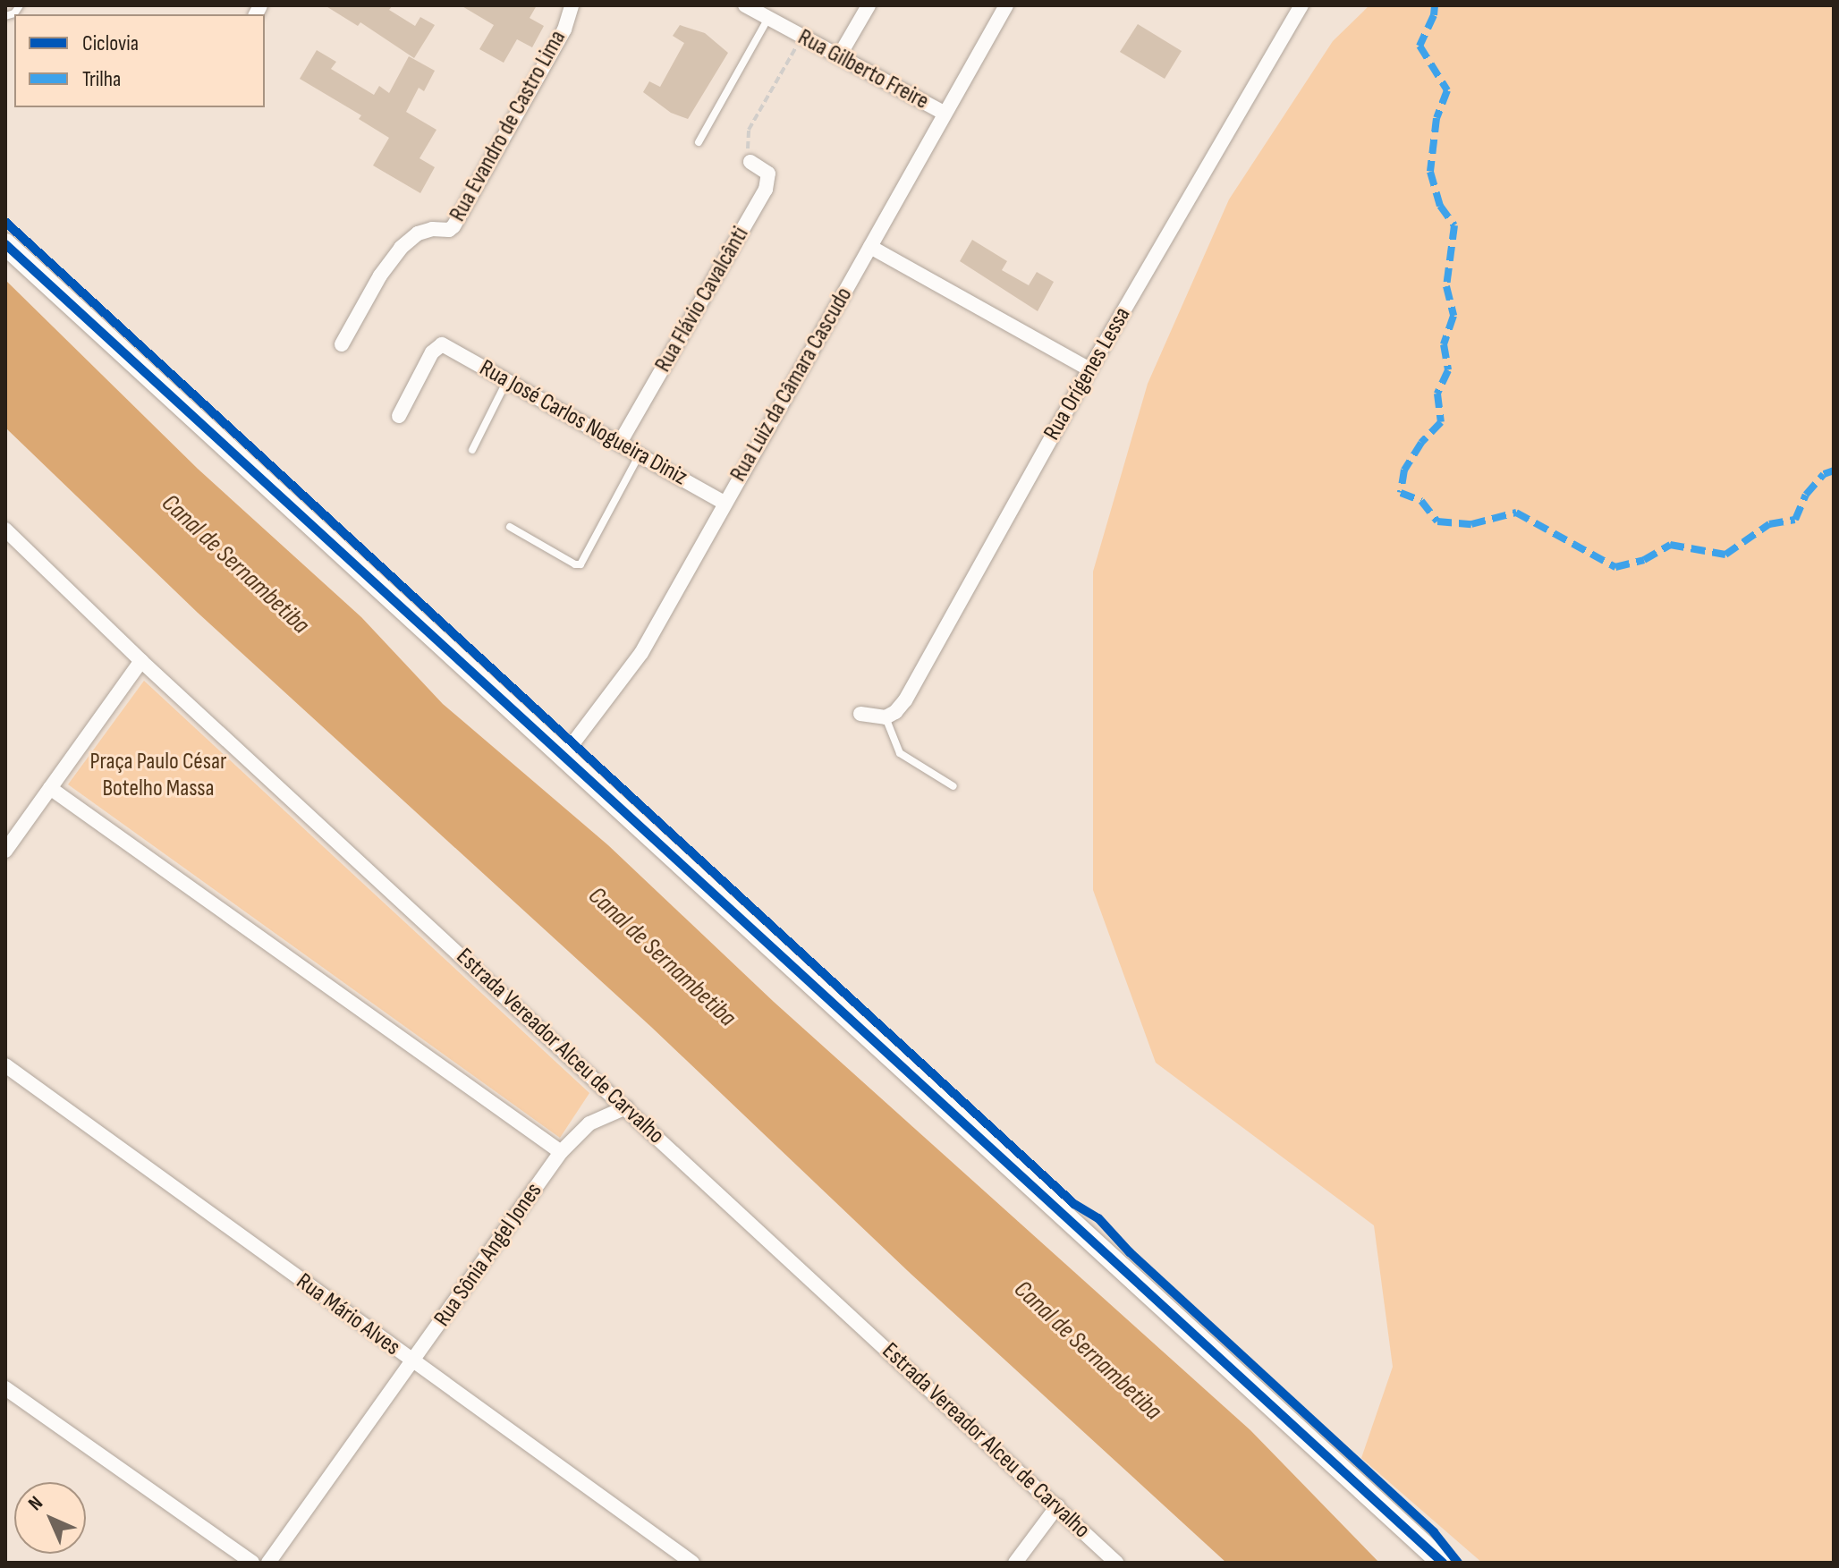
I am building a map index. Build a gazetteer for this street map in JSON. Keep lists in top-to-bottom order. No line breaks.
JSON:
{"streets":{"street":["Rua Gilberto Freire","Rua Evandro de Castro Lima","Rua Flávio Cavalcânti","Rua Orígenes Lessa","Rua Luiz da Câmara Cascudo","Rua José Carlos Nogueira Diniz","Estrada Vereador Alceu de Carvalho","Rua Sônia Angel Jones","Rua Mário Alves"]},"crossings":[["Rua Gilberto Freire","Rua Luiz da Câmara Cascudo"],["Rua Flávio Cavalcânti","Rua José Carlos Nogueira Diniz"],["Rua Luiz da Câmara Cascudo","Rua José Carlos Nogueira Diniz"],["Estrada Vereador Alceu de Carvalho","Rua Sônia Angel Jones"],["Rua Sônia Angel Jones","Rua Mário Alves"]],"water":["Canal de Sernambetiba"],"parks":["Praça Paulo César Botelho Massa"],"legend":["Ciclovia","Trilha"],"north":"top left"}
